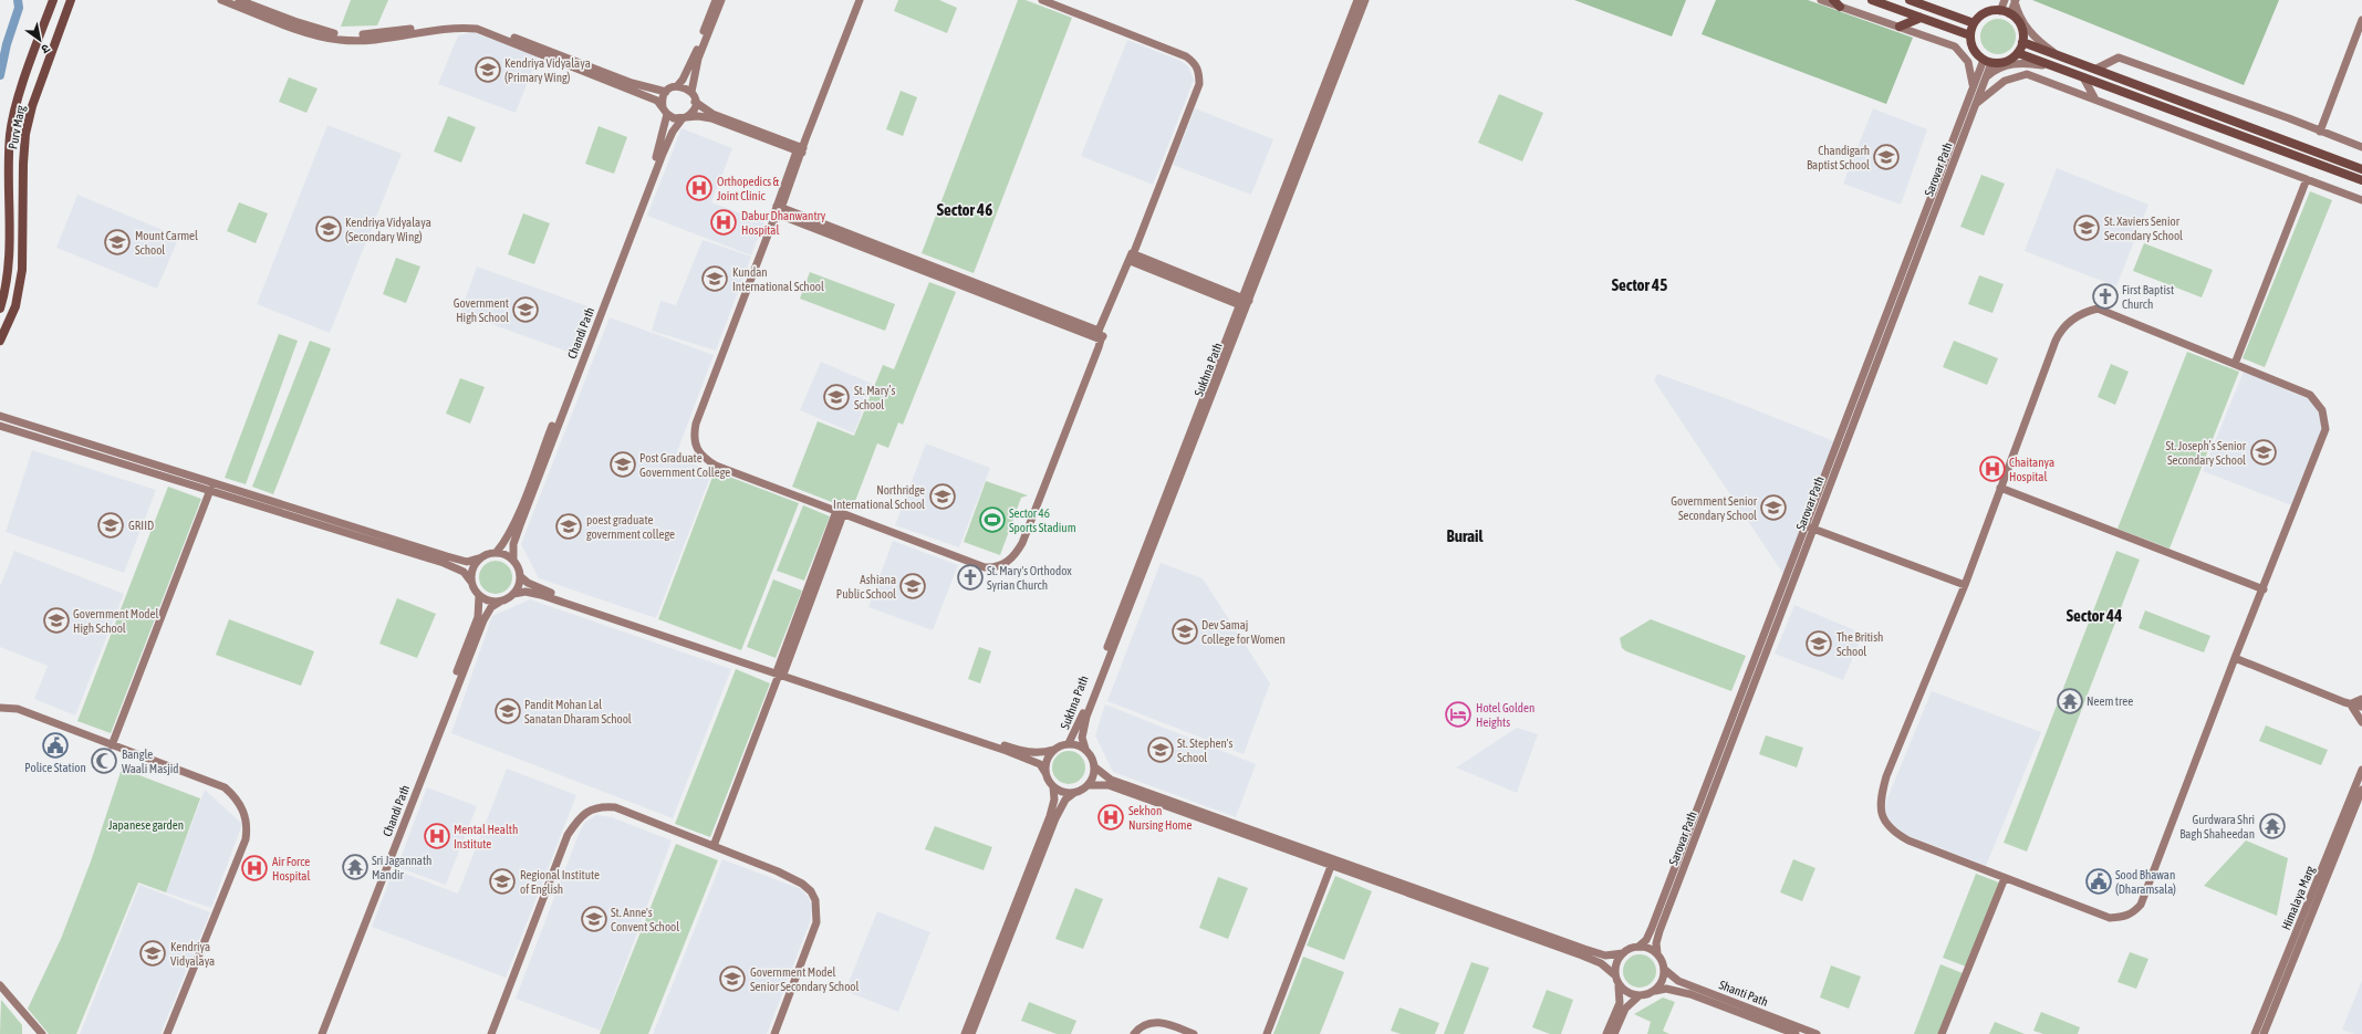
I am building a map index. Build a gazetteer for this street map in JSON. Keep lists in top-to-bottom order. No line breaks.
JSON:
{"streets":{"highway":["Purv Marg"],"main road":["Sarovar Path","Chandi Path","Sukhna Path","Himalaya Marg","Shanti Path"]},"crossings":[["Sarovar Path","Shanti Path"]],"districts":["Sector 46","Sector 45","Burail","Sector 44"],"parks":["Japanese garden"],"places":{"school or university":["Kendriya Vidyalaya (Primary Wing)","Chandigarh Baptist School","St. Xaviers Senior Secondary School","Kendriya Vidyalaya (Secondary Wing)","Mount Carmel School","Kundan International School","Government High School","St. Mary’s School","St. Joseph’s Senior Secondary School","Post Graduate Government College","Northridge International School","Government Senior Secondary School","GRIID","poest graduate government college","Ashiana Public School","Government Model High School","Dev Samaj College for Women","The British School","Pandit Mohan Lal Sanatan Dharam School","St. Stephen's School","Regional Institute of English","St. Anne's Convent School","Kendriya Vidyalaya","Government Model Senior Secondary School"],"hospital":["Orthopedics & Joint Clinic","Dabur Dhanwantry Hospital","Chaitanya Hospital","Sekhon Nursing Home","Mental Health Institute","Air Force Hospital"],"church":["First Baptist Church","St. Mary's Orthodox Syrian Church"],"sports":["Sector 46 Sports Stadium"],"temple":["Neem tree","Gurdwara Shri Bagh Shaheedan","Sri Jagannath Mandir"],"hotel":["Hotel Golden Heights"],"public building":["Police Station","Sood Bhawan (Dharamsala)"],"mosque":["Bangle Waali Masjid"]},"north":"bottom right"}
